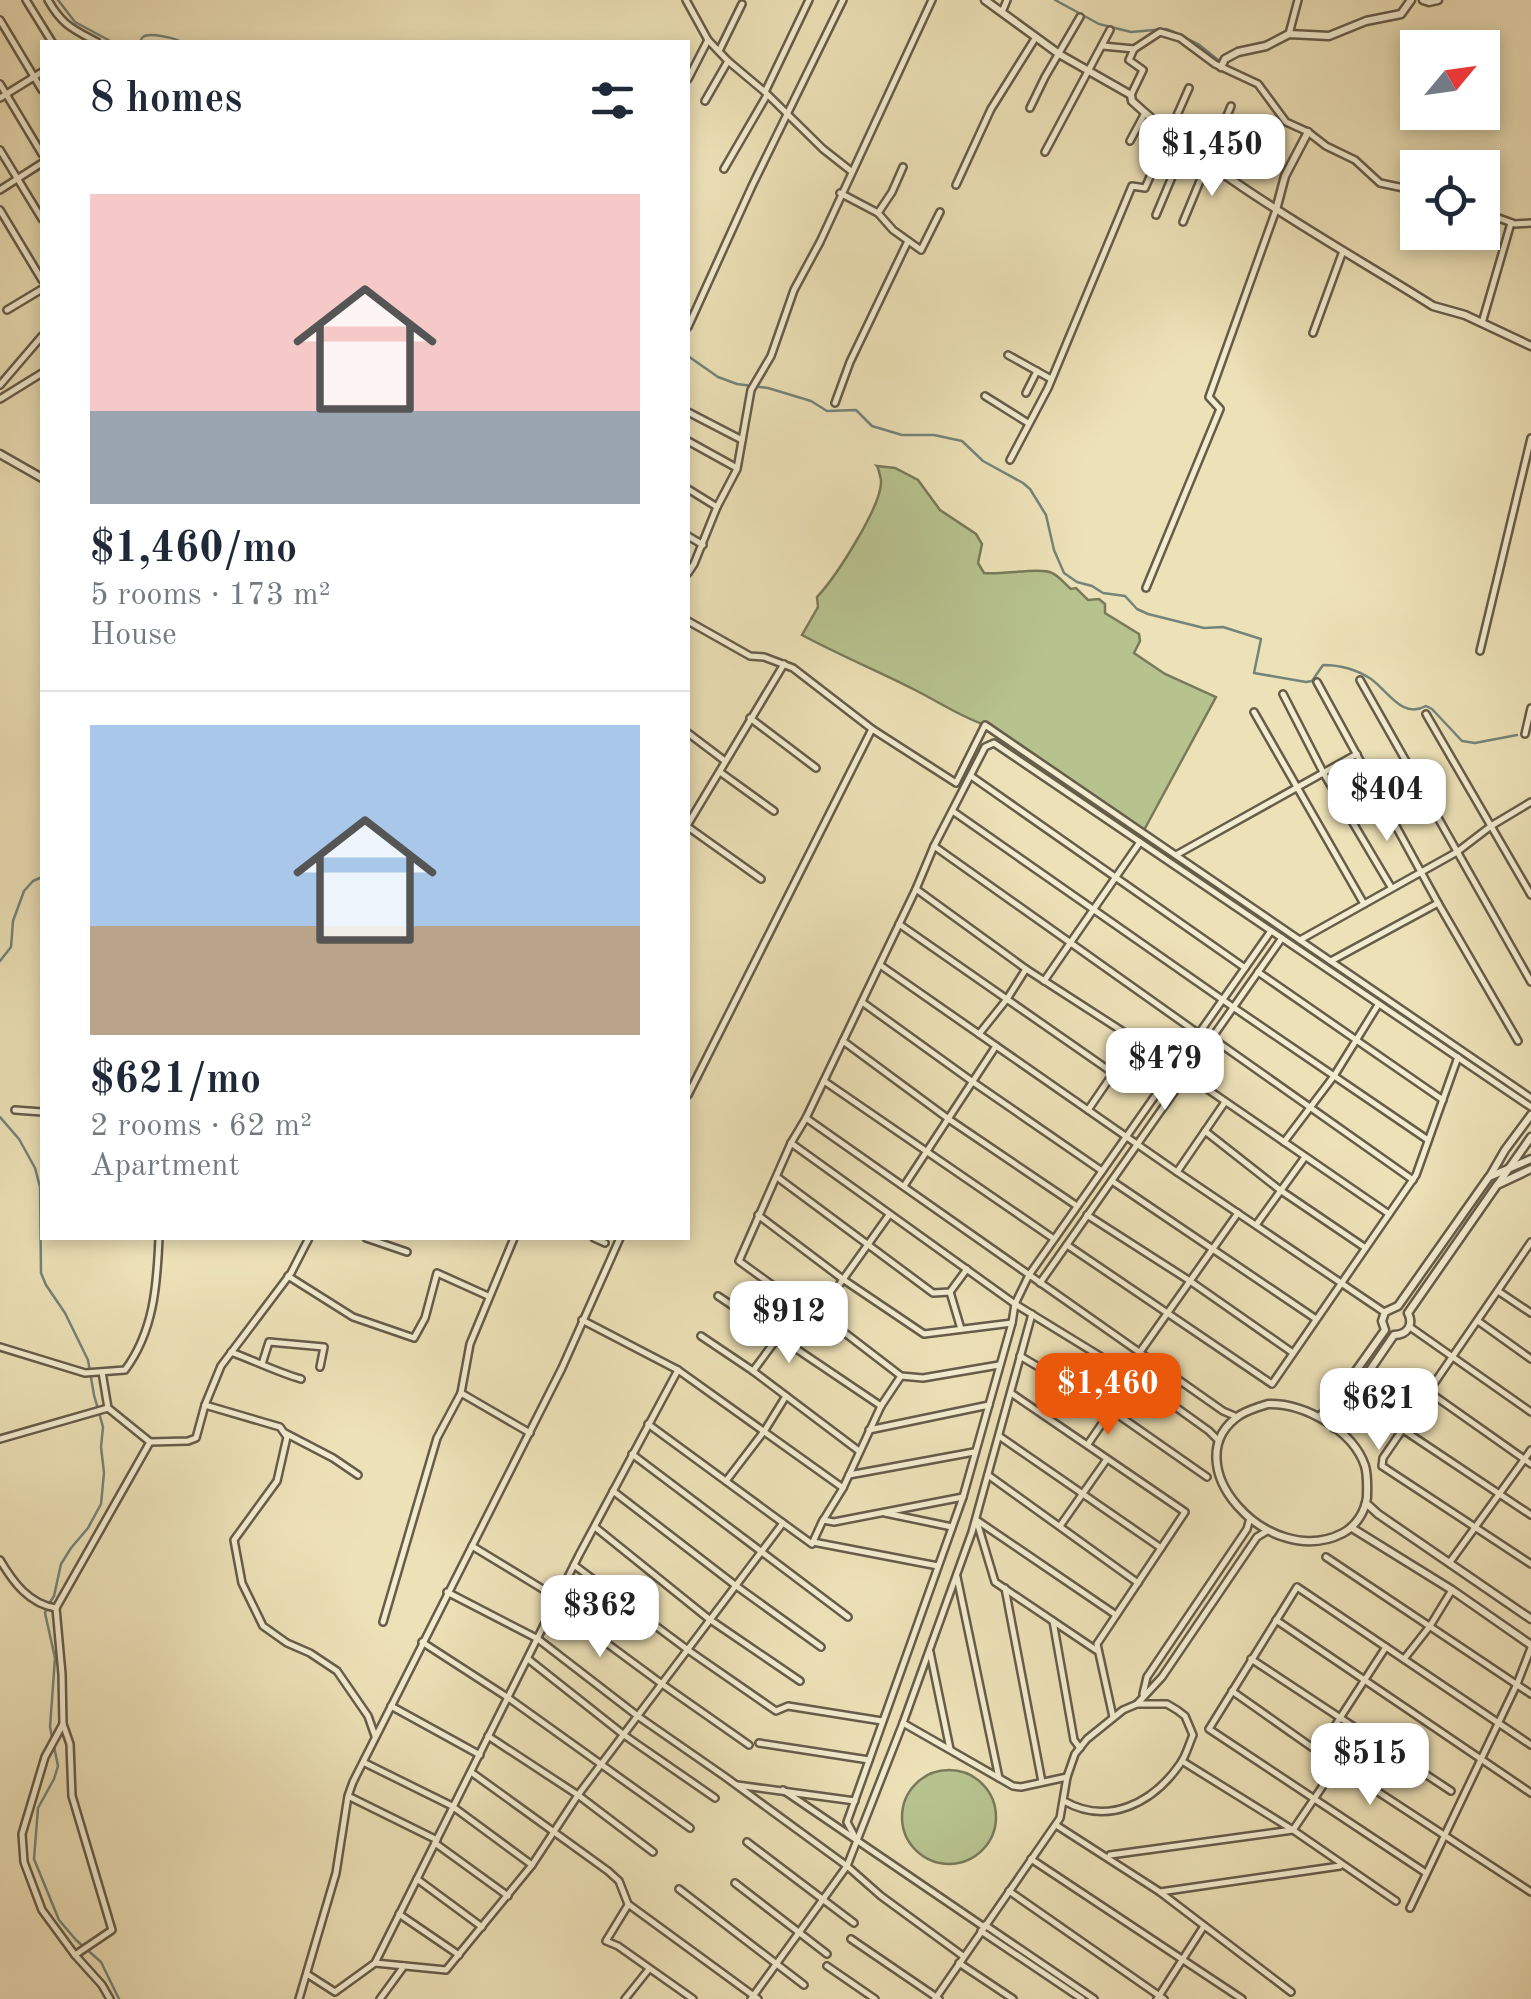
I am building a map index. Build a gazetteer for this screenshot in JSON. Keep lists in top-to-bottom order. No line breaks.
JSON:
{"north":"top right","page":{"heading":"8 homes","price":["$1,450","$404","$479","$912","$1,460","$621","$362","$515"],"list":[{"name":"$1,460/mo","note":"5 rooms · 173 m² · House"},{"name":"$621/mo","note":"2 rooms · 62 m² · Apartment"}]}}
